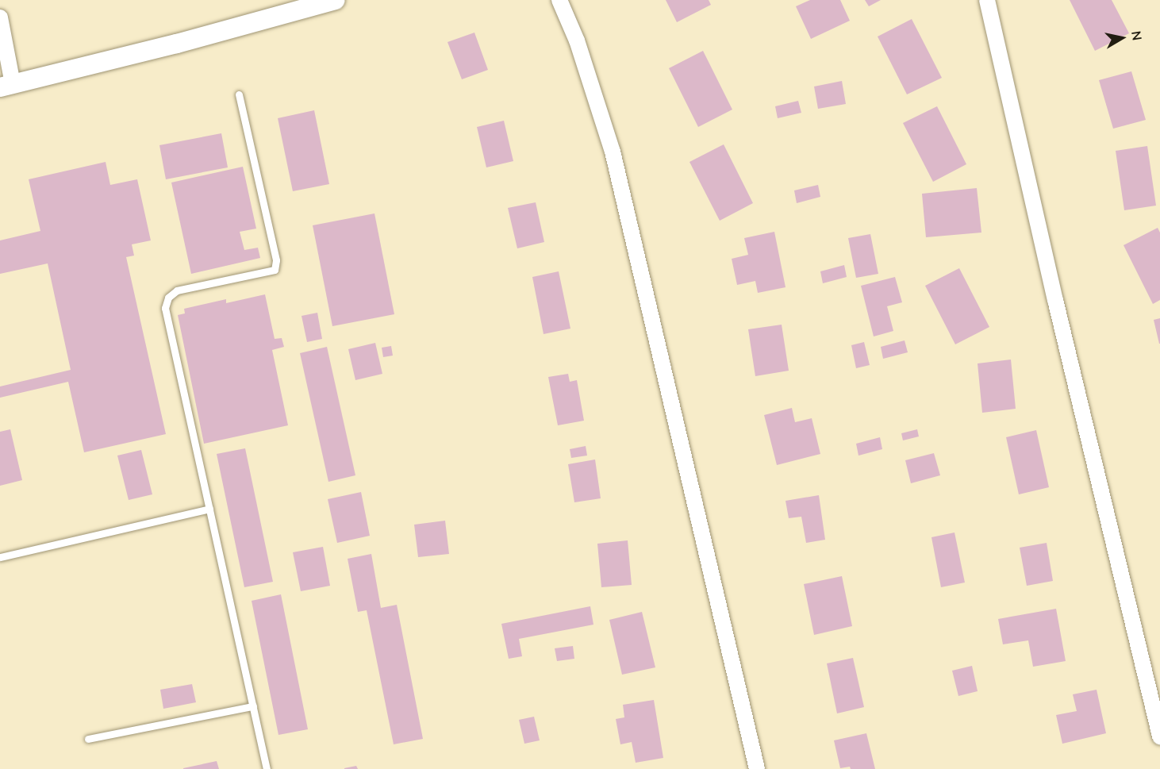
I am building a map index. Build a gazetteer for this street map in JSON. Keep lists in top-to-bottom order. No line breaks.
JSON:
{"north":"right"}
